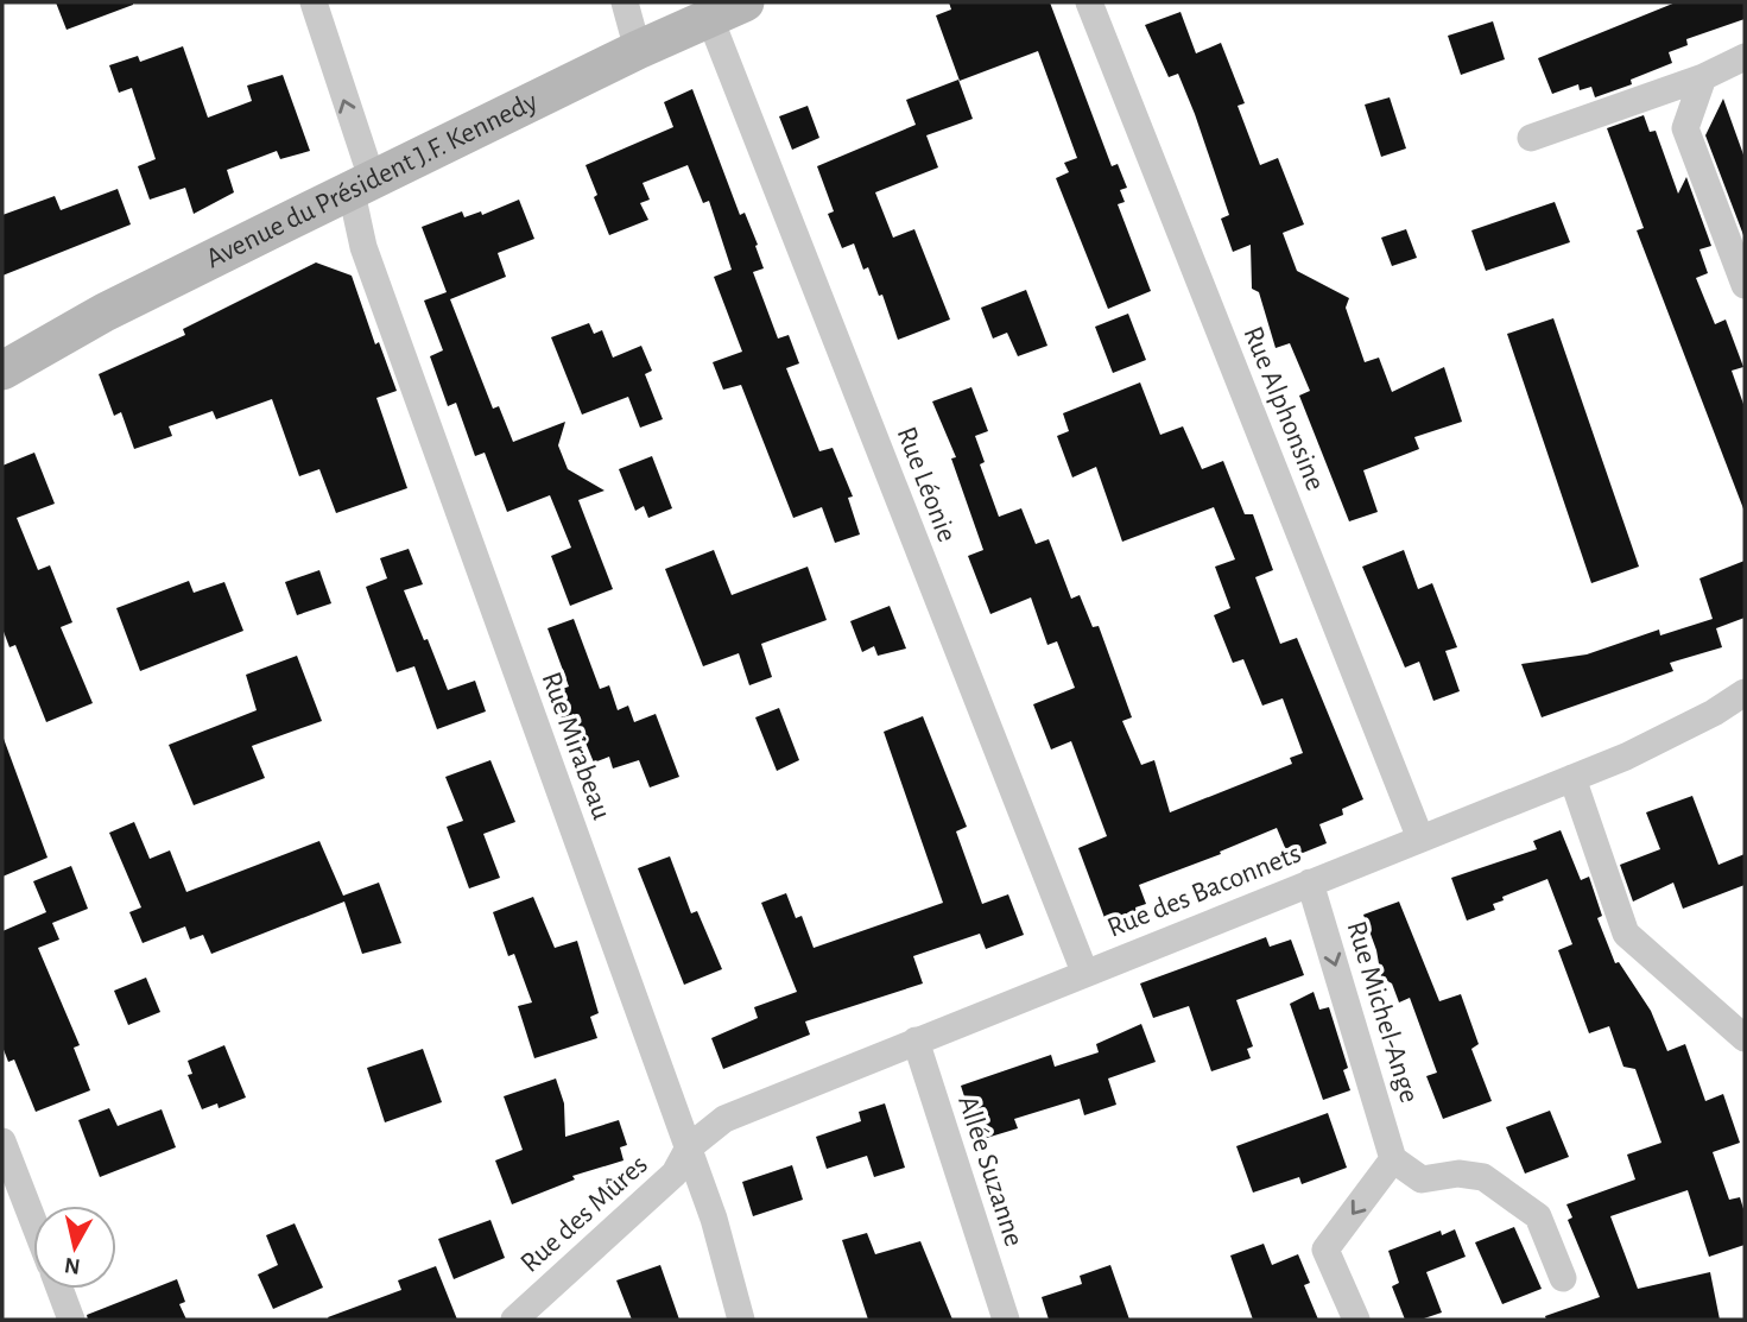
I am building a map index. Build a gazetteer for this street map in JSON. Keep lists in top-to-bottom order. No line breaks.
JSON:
{"streets":{"street":["Avenue du Président J.F. Kennedy","Rue Alphonsine","Rue Léonie","Rue Mirabeau","Rue des Baconnets","Rue Michel-Ange","Allée Suzanne","Rue des Mûres"]},"crossings":[["Avenue du Président J.F. Kennedy","Rue Léonie"],["Avenue du Président J.F. Kennedy","Rue Mirabeau"],["Rue Alphonsine","Rue des Baconnets"],["Rue Léonie","Rue des Baconnets"],["Rue Mirabeau","Rue des Baconnets"],["Rue Mirabeau","Rue des Mûres"],["Rue des Baconnets","Rue Michel-Ange"],["Rue des Baconnets","Allée Suzanne"],["Rue des Baconnets","Rue des Mûres"]],"one_way":["Rue Michel-Ange"],"north":"bottom"}
